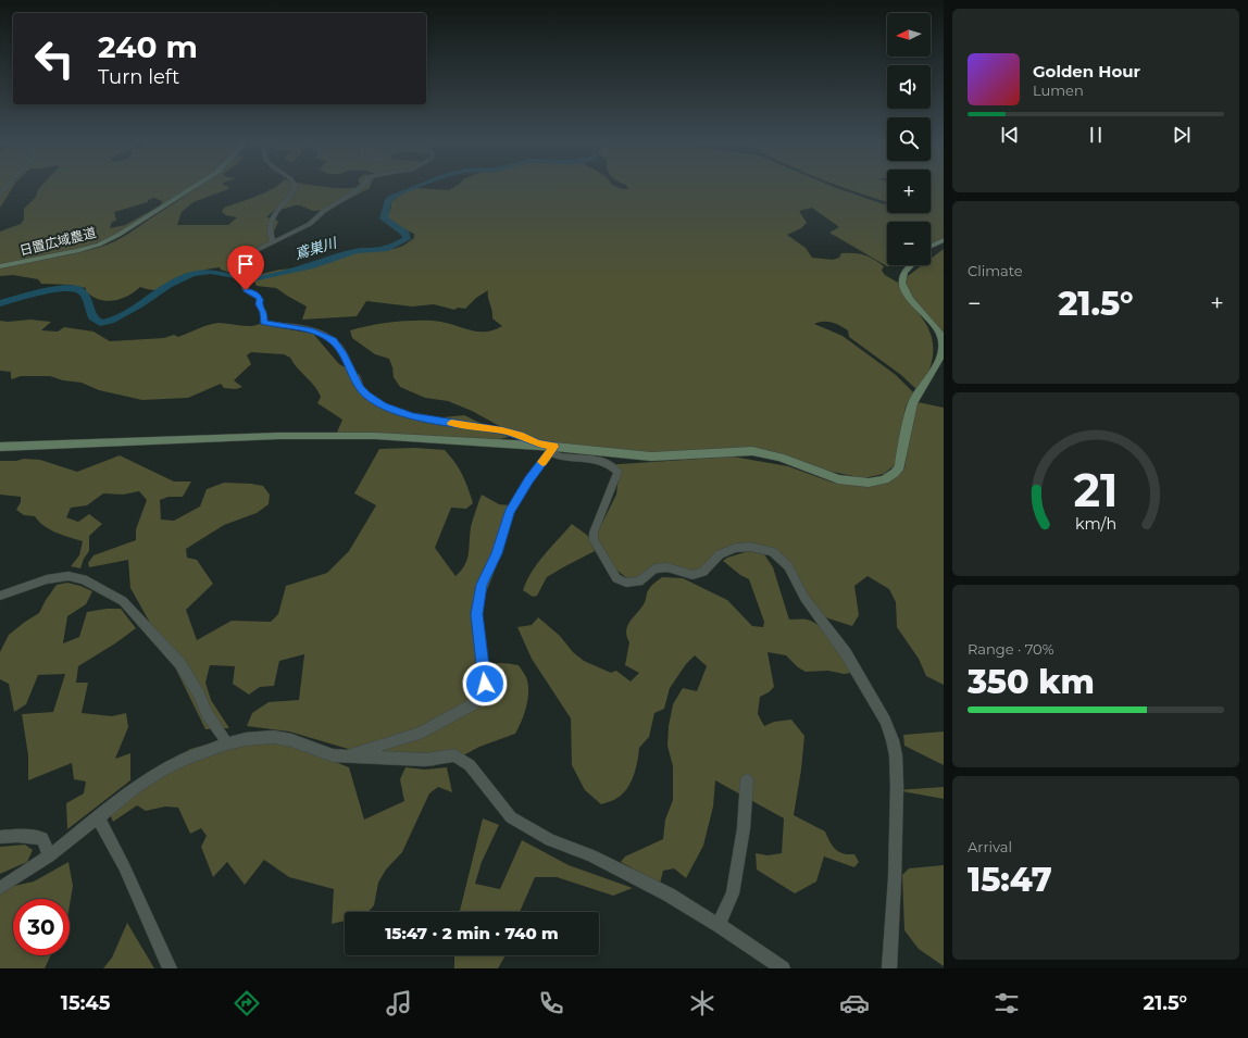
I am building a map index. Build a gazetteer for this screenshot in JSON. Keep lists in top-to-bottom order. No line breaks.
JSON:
{"streets":{"street":["日置広域農道"]},"water":["鳶巣川"],"north":"left","page":{"map_buttons":["+","−"],"turn":["240 m","Turn left"],"song":["Golden Hour","Lumen"],"tile":["Climate",["Range · 70%","350 km"],["Arrival","15:47"]],"heat":["−","21.5°","+"],"limit":"30","trip":"15:47 · 2 min · 740 m","tabs":["15:45","21.5°"],"gauge":["21","km/h"]}}
